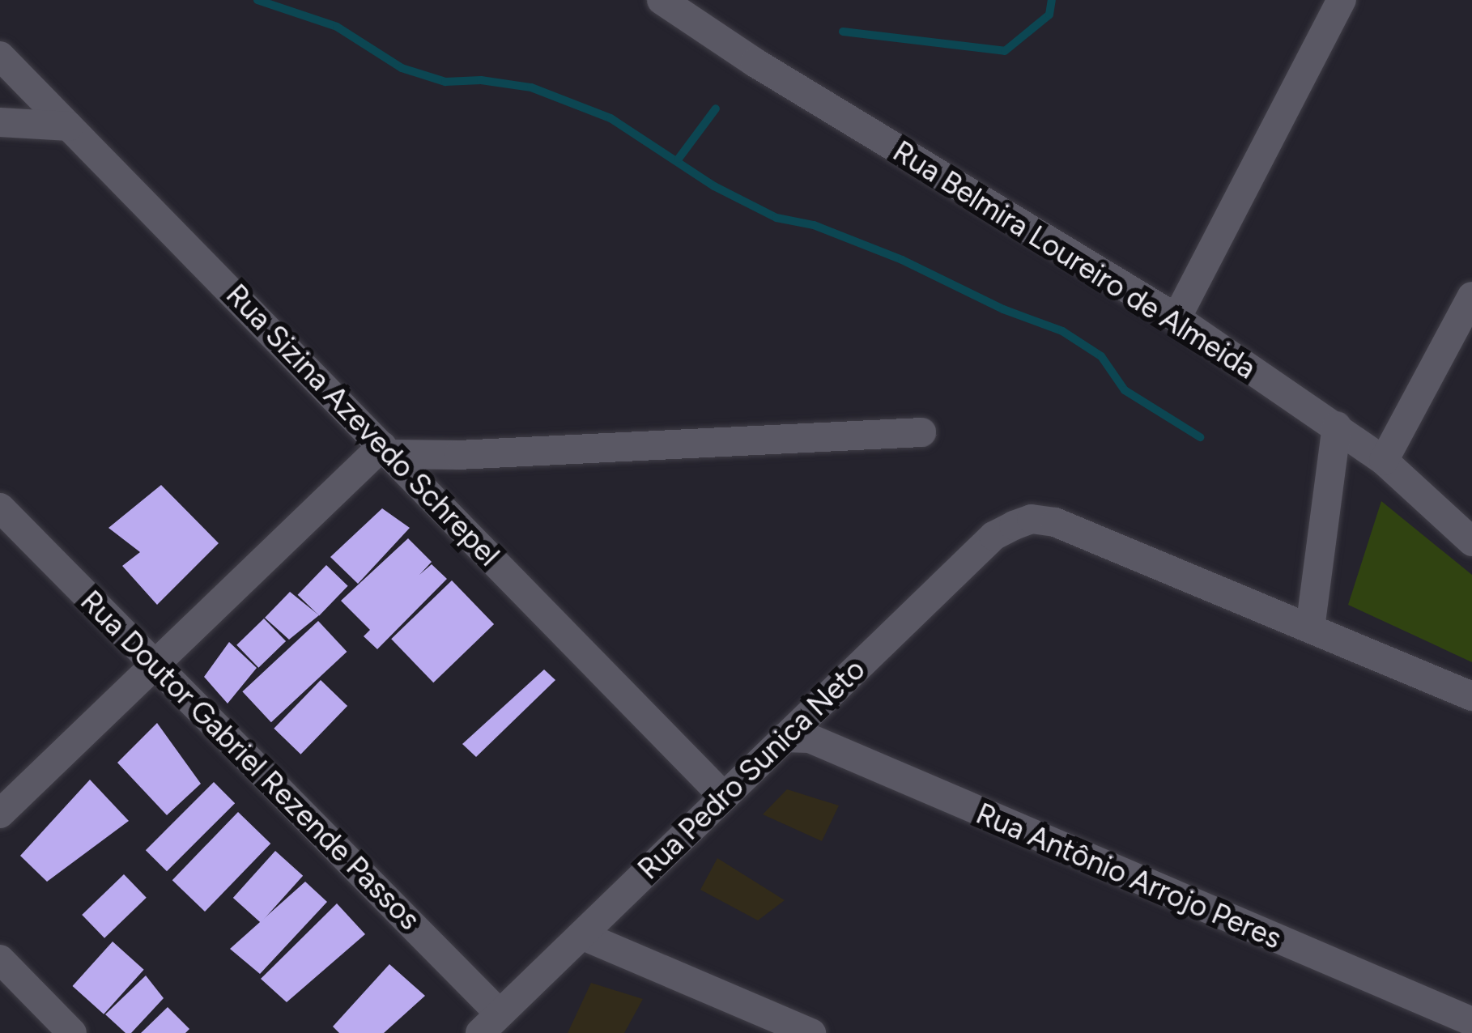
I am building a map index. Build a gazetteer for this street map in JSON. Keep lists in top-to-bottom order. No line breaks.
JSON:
{"streets":{"street":["Rua Belmira Loureiro de Almeida","Rua Sizina Azevedo Schrepel","Rua Doutor Gabriel Rezende Passos","Rua Pedro Sunica Neto","Rua Antônio Arrojo Peres"]},"crossings":[["Rua Sizina Azevedo Schrepel","Rua Pedro Sunica Neto"],["Rua Doutor Gabriel Rezende Passos","Rua Pedro Sunica Neto"],["Rua Pedro Sunica Neto","Rua Antônio Arrojo Peres"]]}
